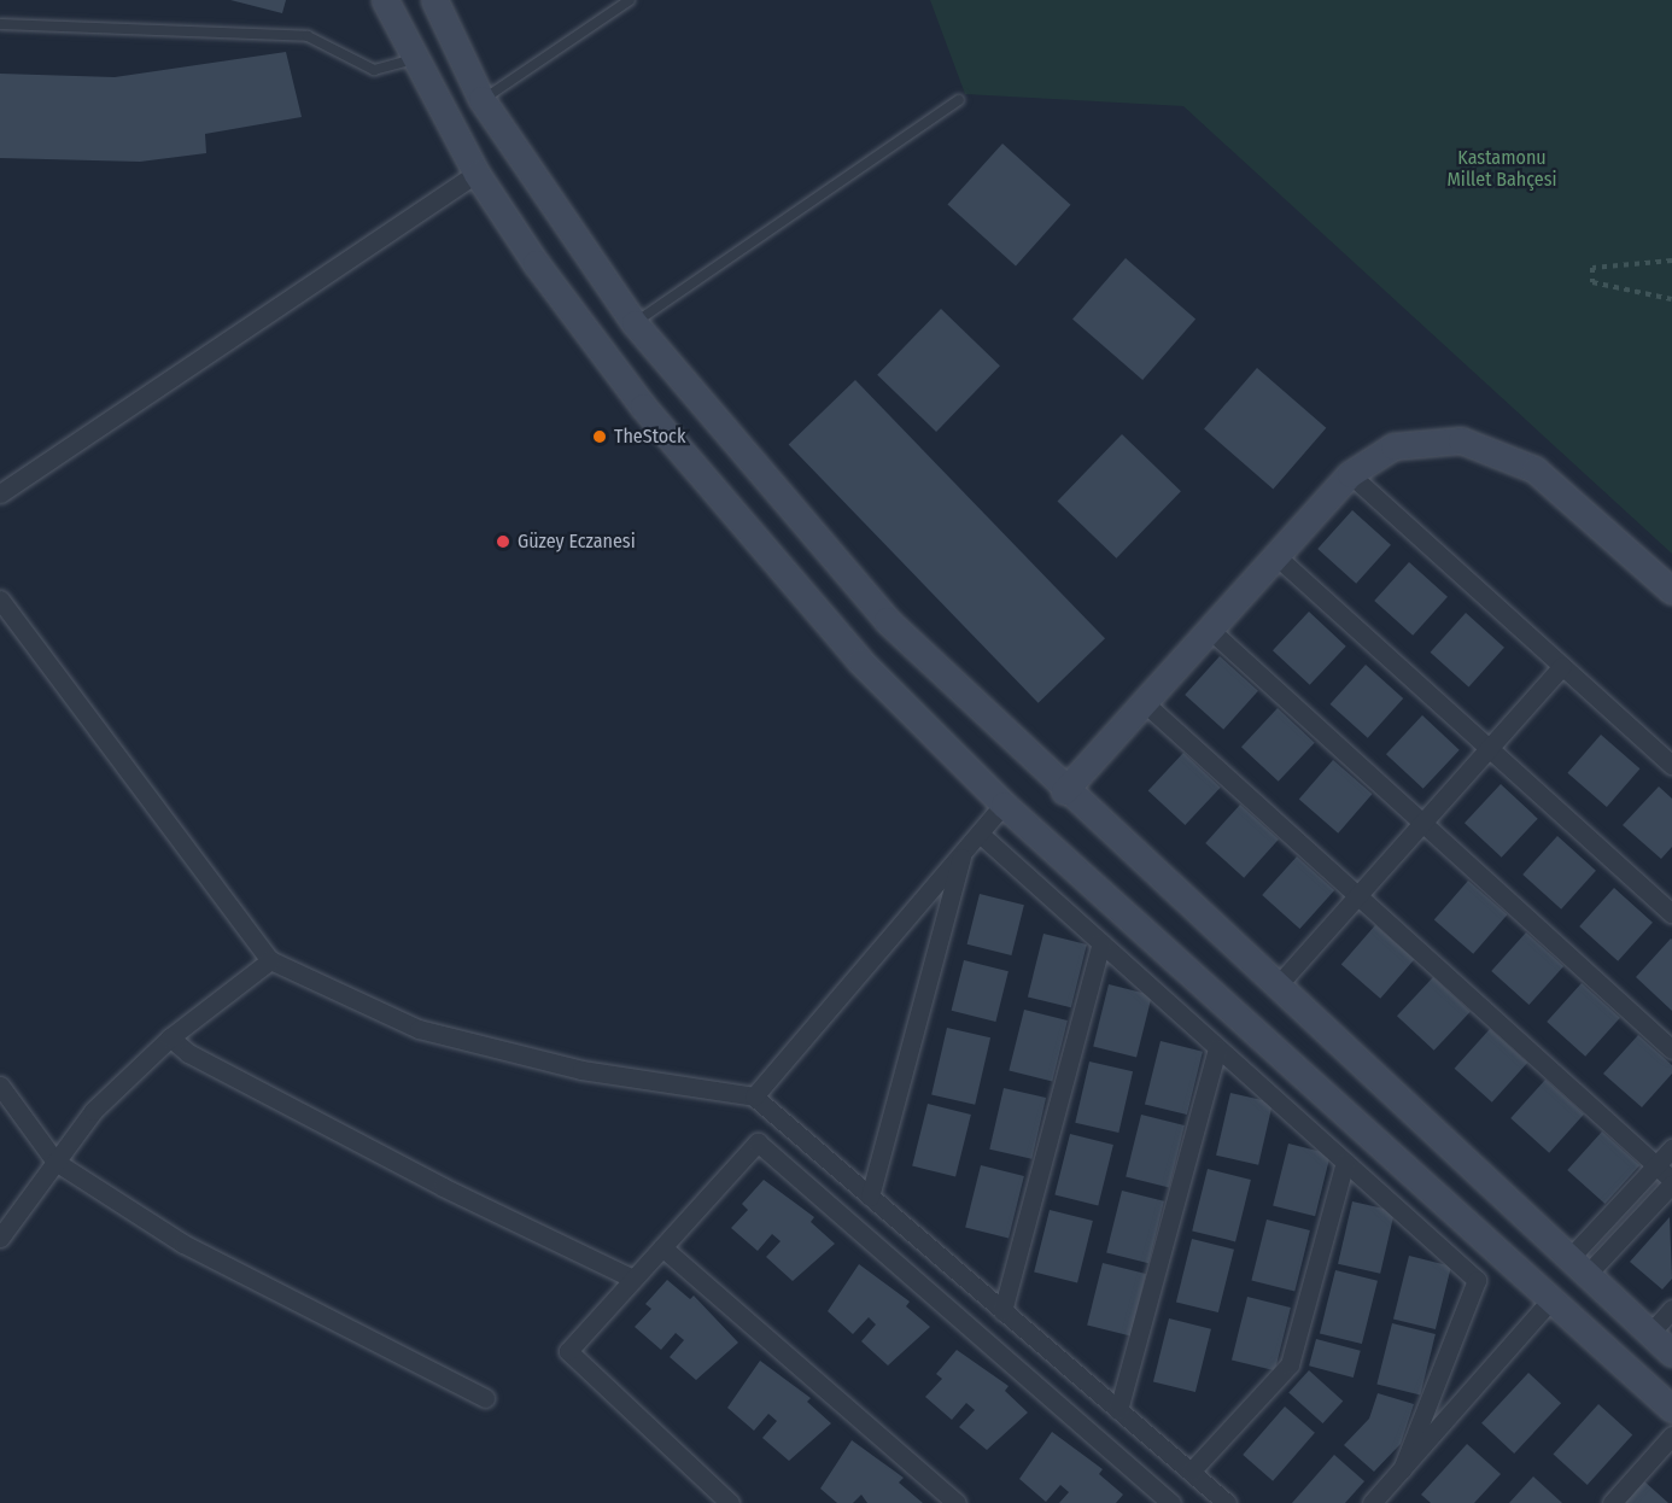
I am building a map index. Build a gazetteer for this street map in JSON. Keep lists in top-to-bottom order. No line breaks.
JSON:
{"parks":["Kastamonu Millet Bahçesi"],"places":["TheStock","Güzey Eczanesi"]}
